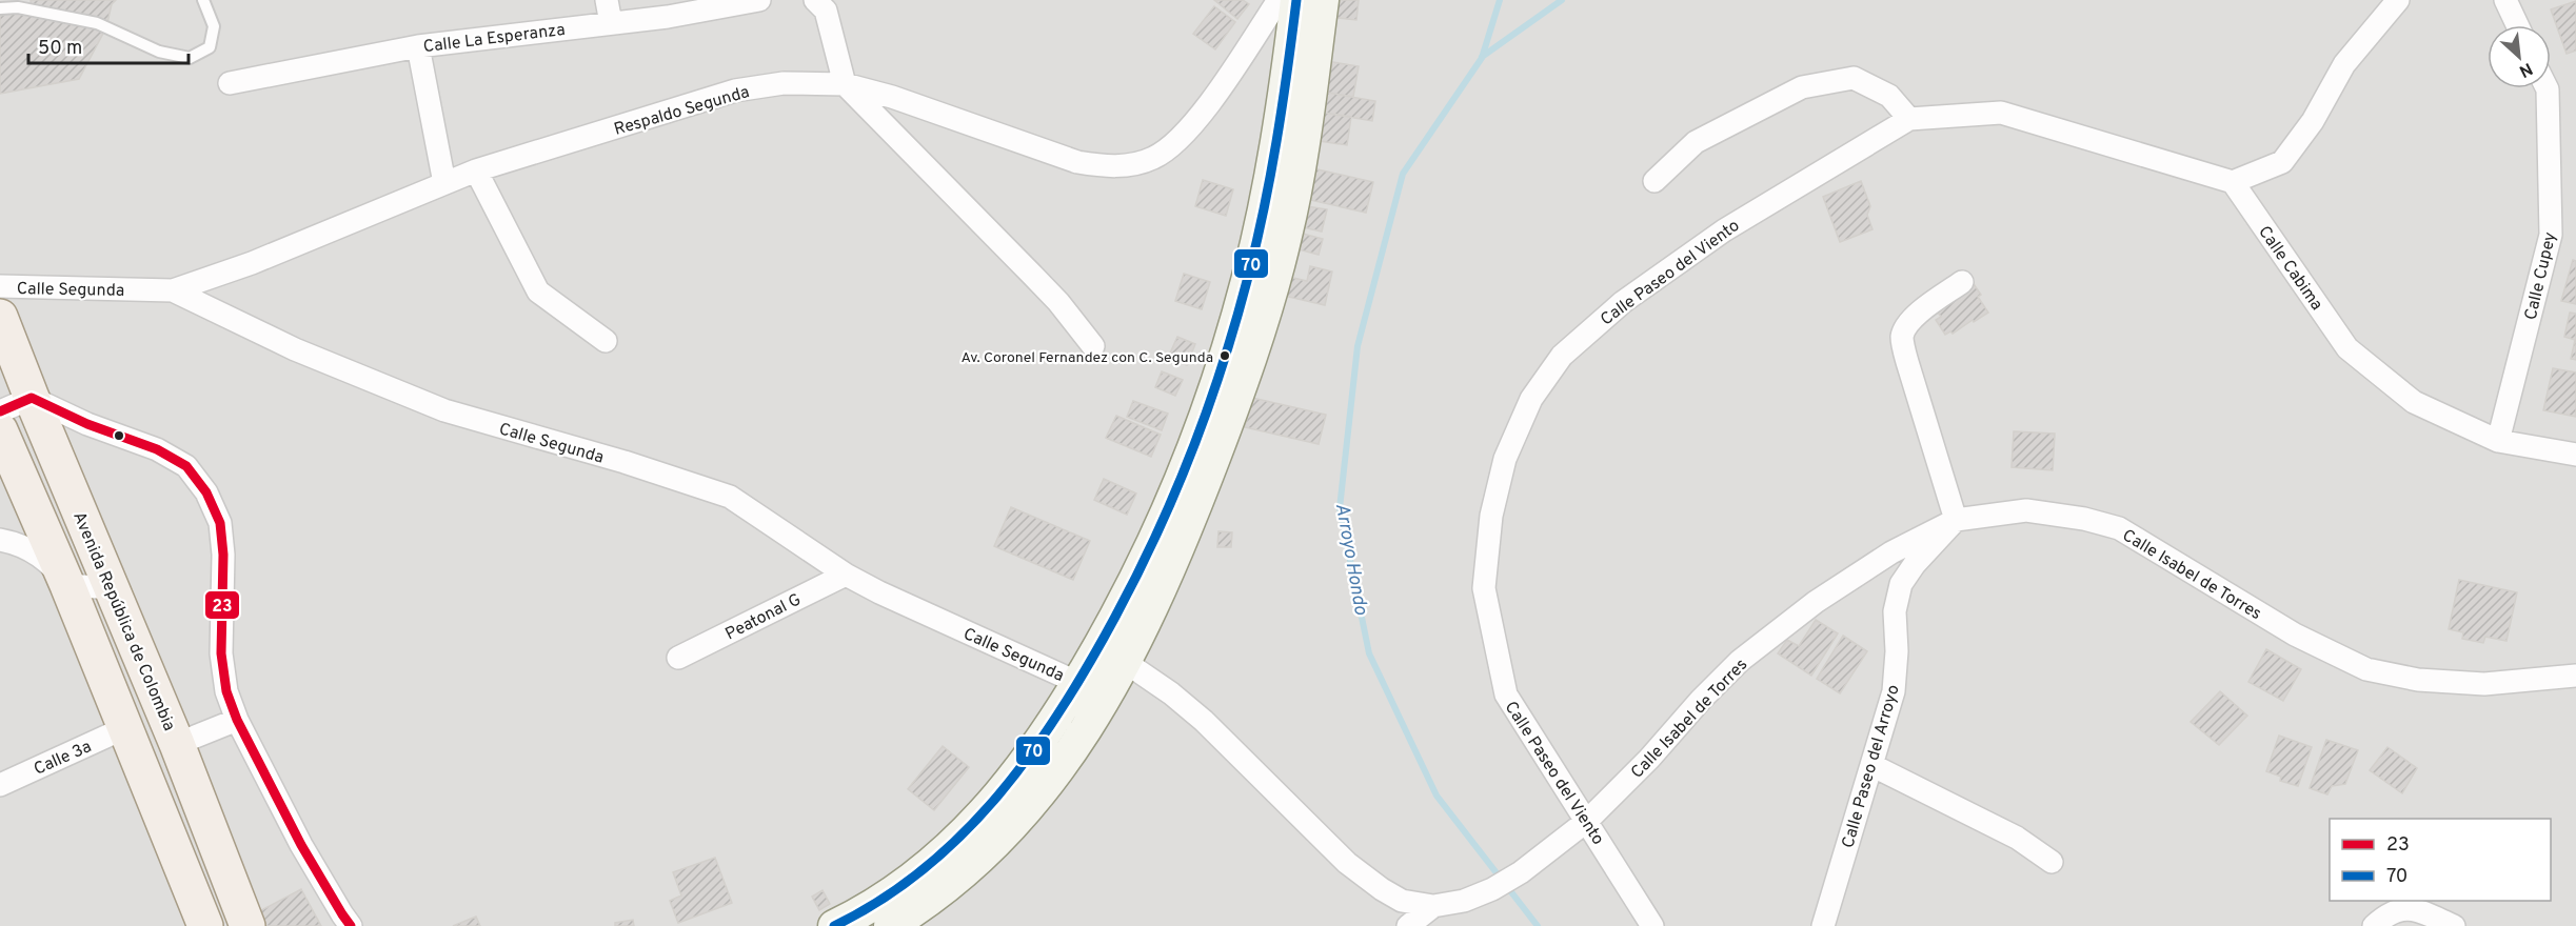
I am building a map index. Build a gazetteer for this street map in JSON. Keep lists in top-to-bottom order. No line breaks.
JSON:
{"streets":{"main road":["Avenida República de Colombia"],"street":["Calle La Esperanza","Respaldo Segunda","Calle Cabima","Calle Paseo del Viento","Calle Cupey","Calle Segunda","Calle Isabel de Torres","Peatonal G","Calle 3a","Calle Paseo del Arroyo"]},"crossings":[["Respaldo Segunda","Calle Segunda"],["Calle Cabima","Calle Paseo del Viento"],["Calle Cabima","Calle Cupey"],["Calle Paseo del Viento","Calle Isabel de Torres"],["Calle Segunda","Peatonal G"],["Calle Isabel de Torres","Calle Paseo del Arroyo"]],"water":["Arroyo Hondo"],"places":["Av. Coronel Fernandez con C. Segunda"],"lines":["transit line 70","transit line 23"],"legend":["23","70"],"scale_bar":"50 m","north":"bottom right"}
